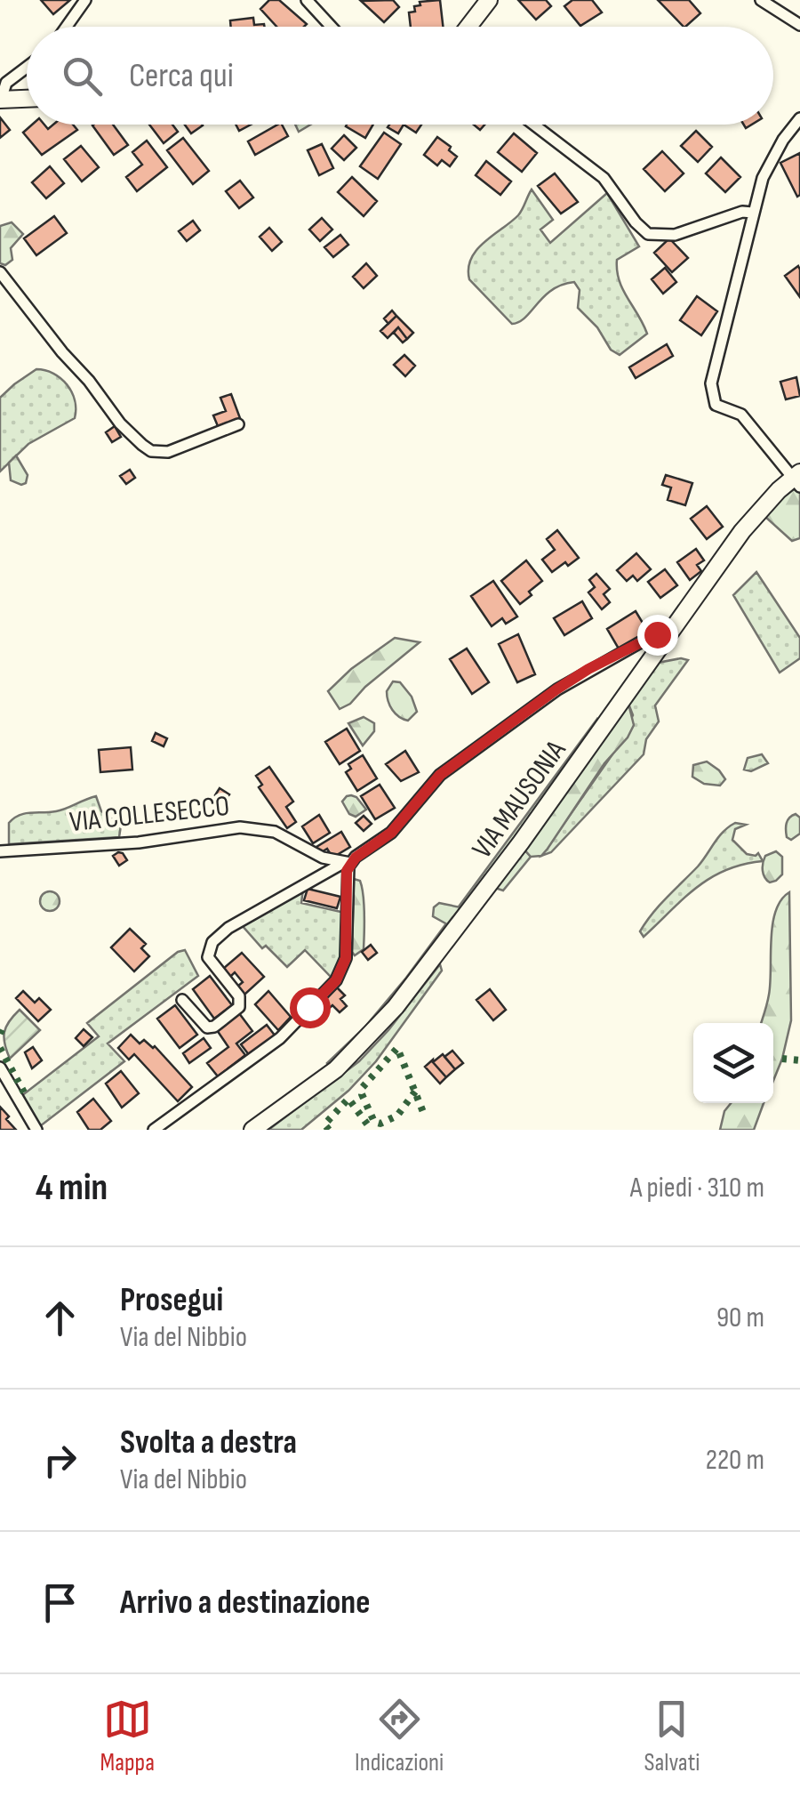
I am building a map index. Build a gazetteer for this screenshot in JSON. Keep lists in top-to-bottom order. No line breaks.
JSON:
{"streets":{"main road":["VIA MAUSONIA"],"street":["VIA COLLESECCO"]},"page":{"search":"Cerca qui","heading":["4 min","A piedi · 310 m"],"list":[["Prosegui","Via del Nibbio","90 m"],["Svolta a destra","Via del Nibbio","220 m"],"Arrivo a destinazione"],"nav":["Mappa","Indicazioni","Salvati"]}}
